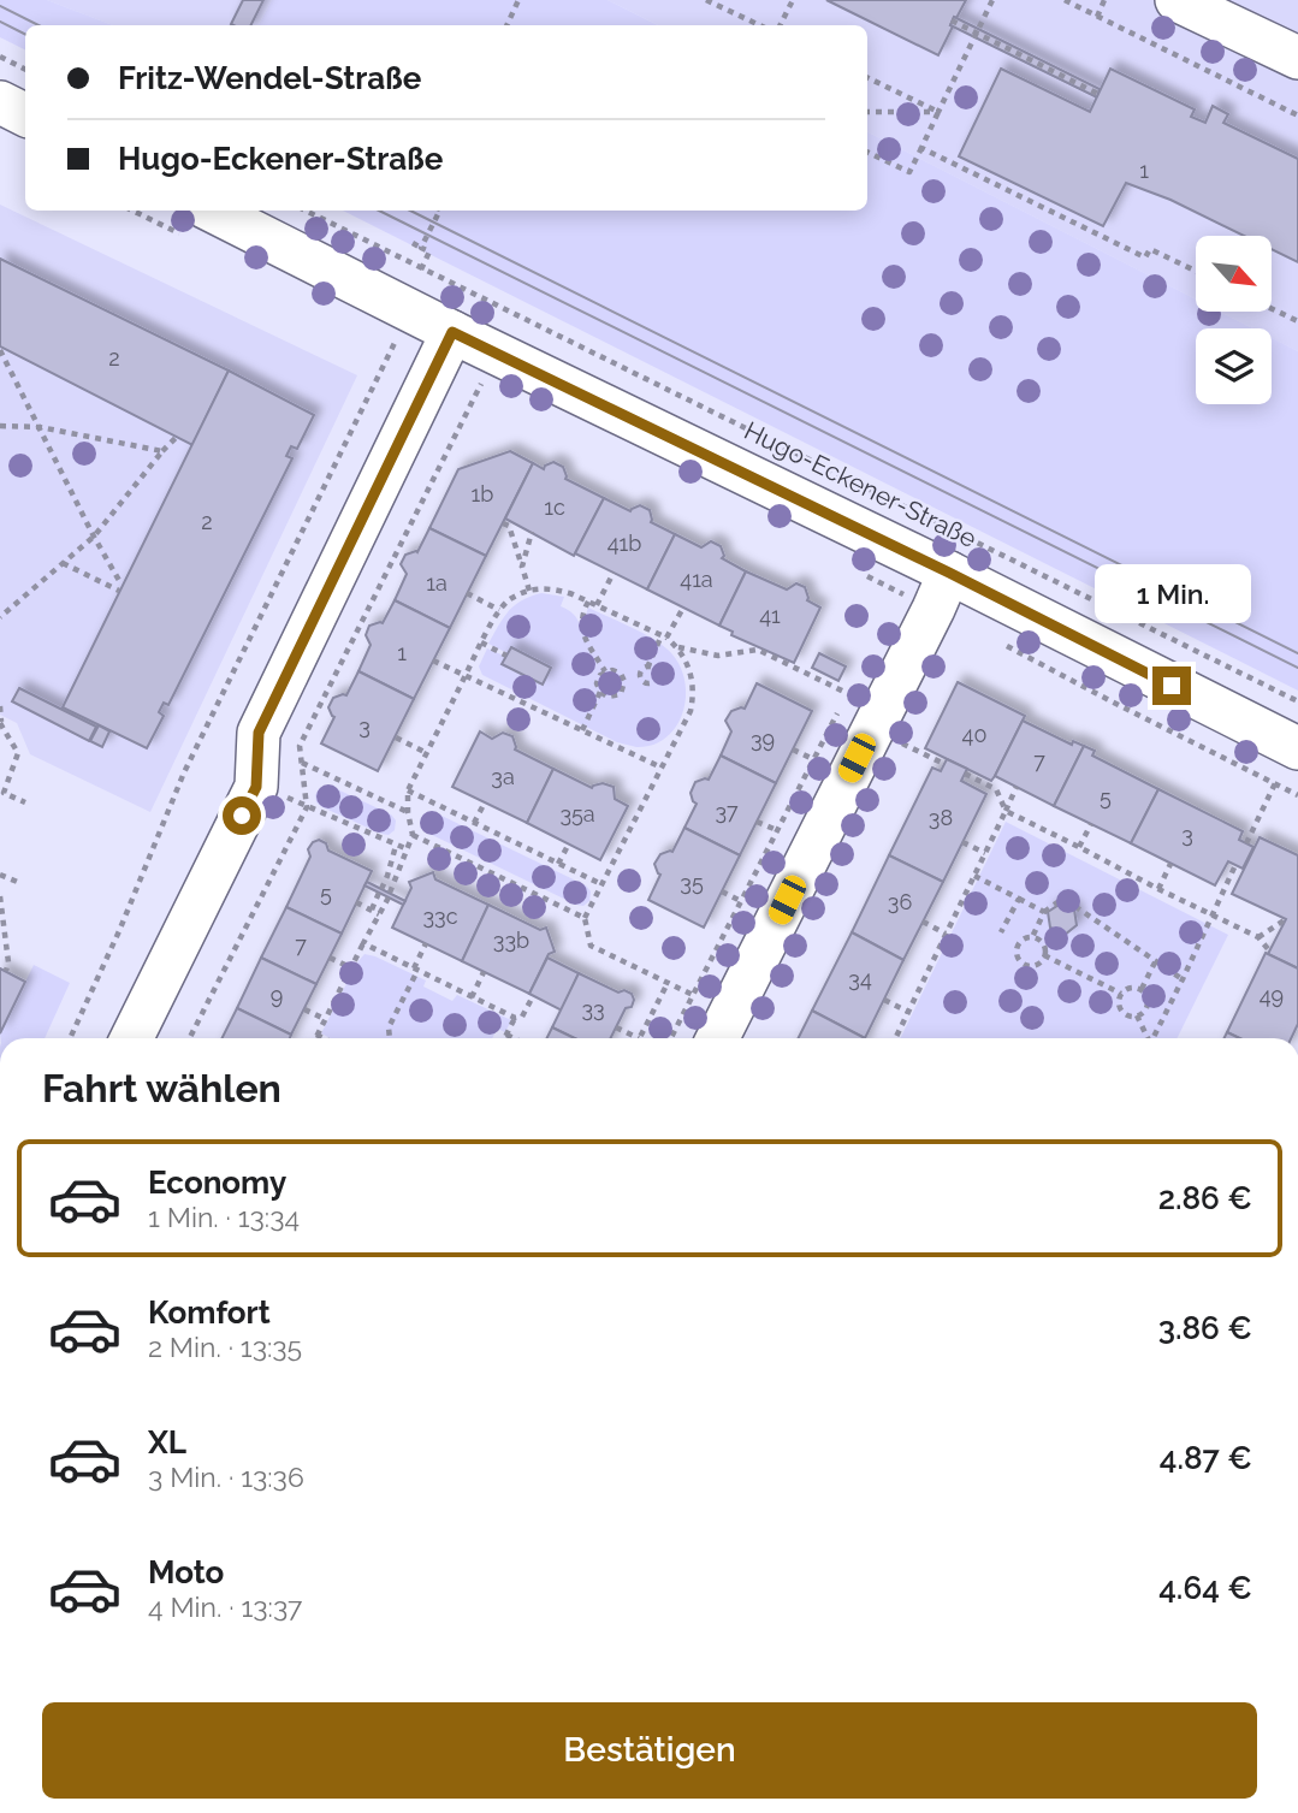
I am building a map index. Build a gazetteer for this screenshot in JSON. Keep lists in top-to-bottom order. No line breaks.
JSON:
{"streets":{"street":["Hugo-Eckener-Straße"]},"house_numbers":["1","2","1b","1c","2","41b","41a","1a","41","1","3","40","39","7","3a","5","37","35a","38","3","35","5","36","33c","33b","7","34","9","49","33"],"north":"bottom right","page":{"banner":["Fritz-Wendel-Straße","Hugo-Eckener-Straße"],"bubble":"1 Min.","heading":"Fahrt wählen","list":[{"name":"Economy","note":"1 Min. · 13:34","value":"2.86 €"},{"name":"Komfort","note":"2 Min. · 13:35","value":"3.86 €"},{"name":"XL","note":"3 Min. · 13:36","value":"4.87 €"},{"name":"Moto","note":"4 Min. · 13:37","value":"4.64 €"}],"buttons":"Bestätigen"}}
